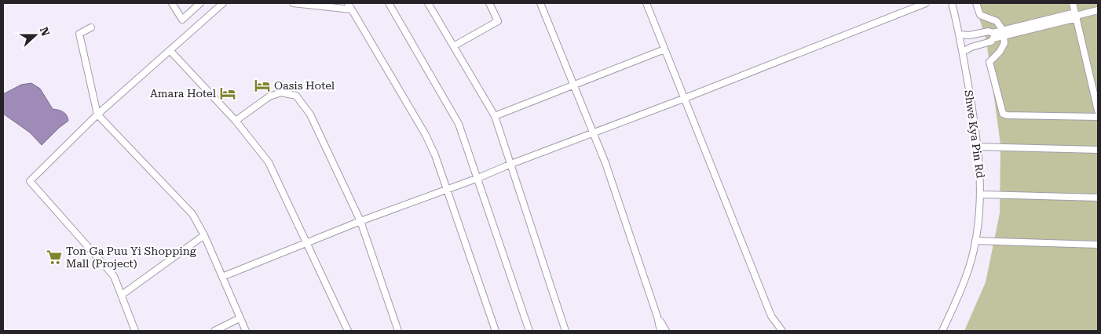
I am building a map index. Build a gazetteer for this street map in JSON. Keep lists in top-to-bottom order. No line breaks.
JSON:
{"streets":{"street":["Shwe Kya Pin Rd"]},"places":{"hotel":["Oasis Hotel","Amara Hotel"],"supermarket":["Ton Ga Puu Yi Shopping Mall (Project)"]},"north":"right"}
